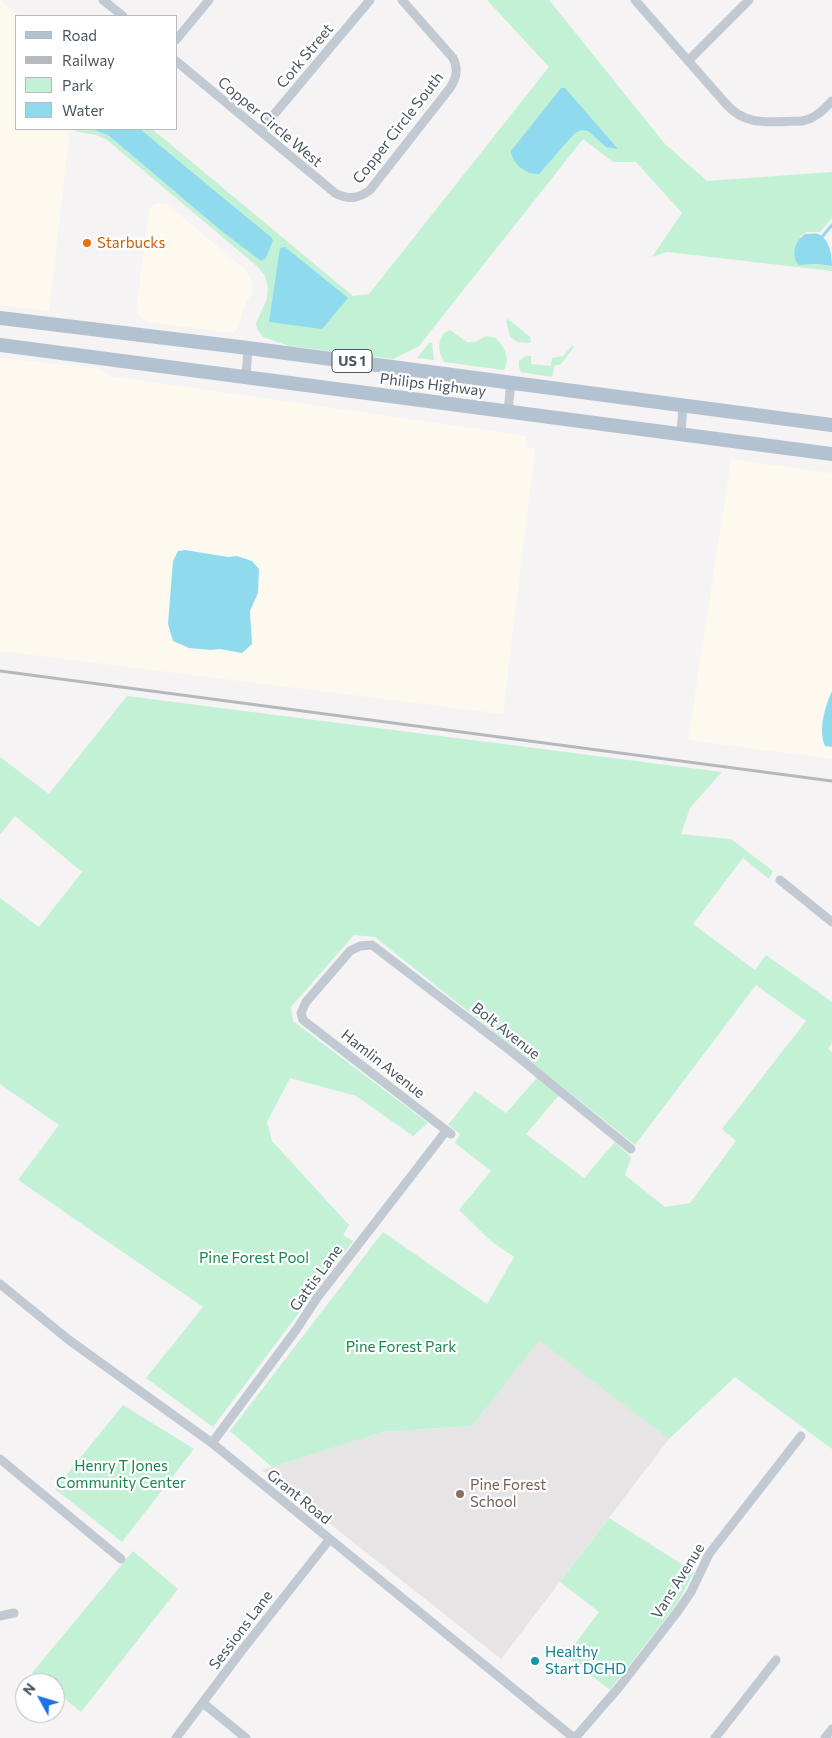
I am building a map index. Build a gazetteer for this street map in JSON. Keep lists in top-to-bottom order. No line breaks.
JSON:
{"streets":{"main road":["US 1","Philips Highway"],"street":["Cork Street","Copper Circle West","Copper Circle South","Bolt Avenue","Hamlin Avenue","Gattis Lane","Grant Road","Vans Avenue","Sessions Lane"]},"crossings":[["Cork Street","Copper Circle West"],["Copper Circle West","Copper Circle South"],["Bolt Avenue","Hamlin Avenue"],["Hamlin Avenue","Gattis Lane"],["Gattis Lane","Grant Road"],["Grant Road","Vans Avenue"],["Grant Road","Sessions Lane"]],"parks":["Pine Forest Pool","Pine Forest Park","Henry T Jones Community Center"],"places":["Starbucks","Pine Forest School","Healthy Start DCHD"],"legend":["Road","Railway","Park","Water"],"north":"top left"}
